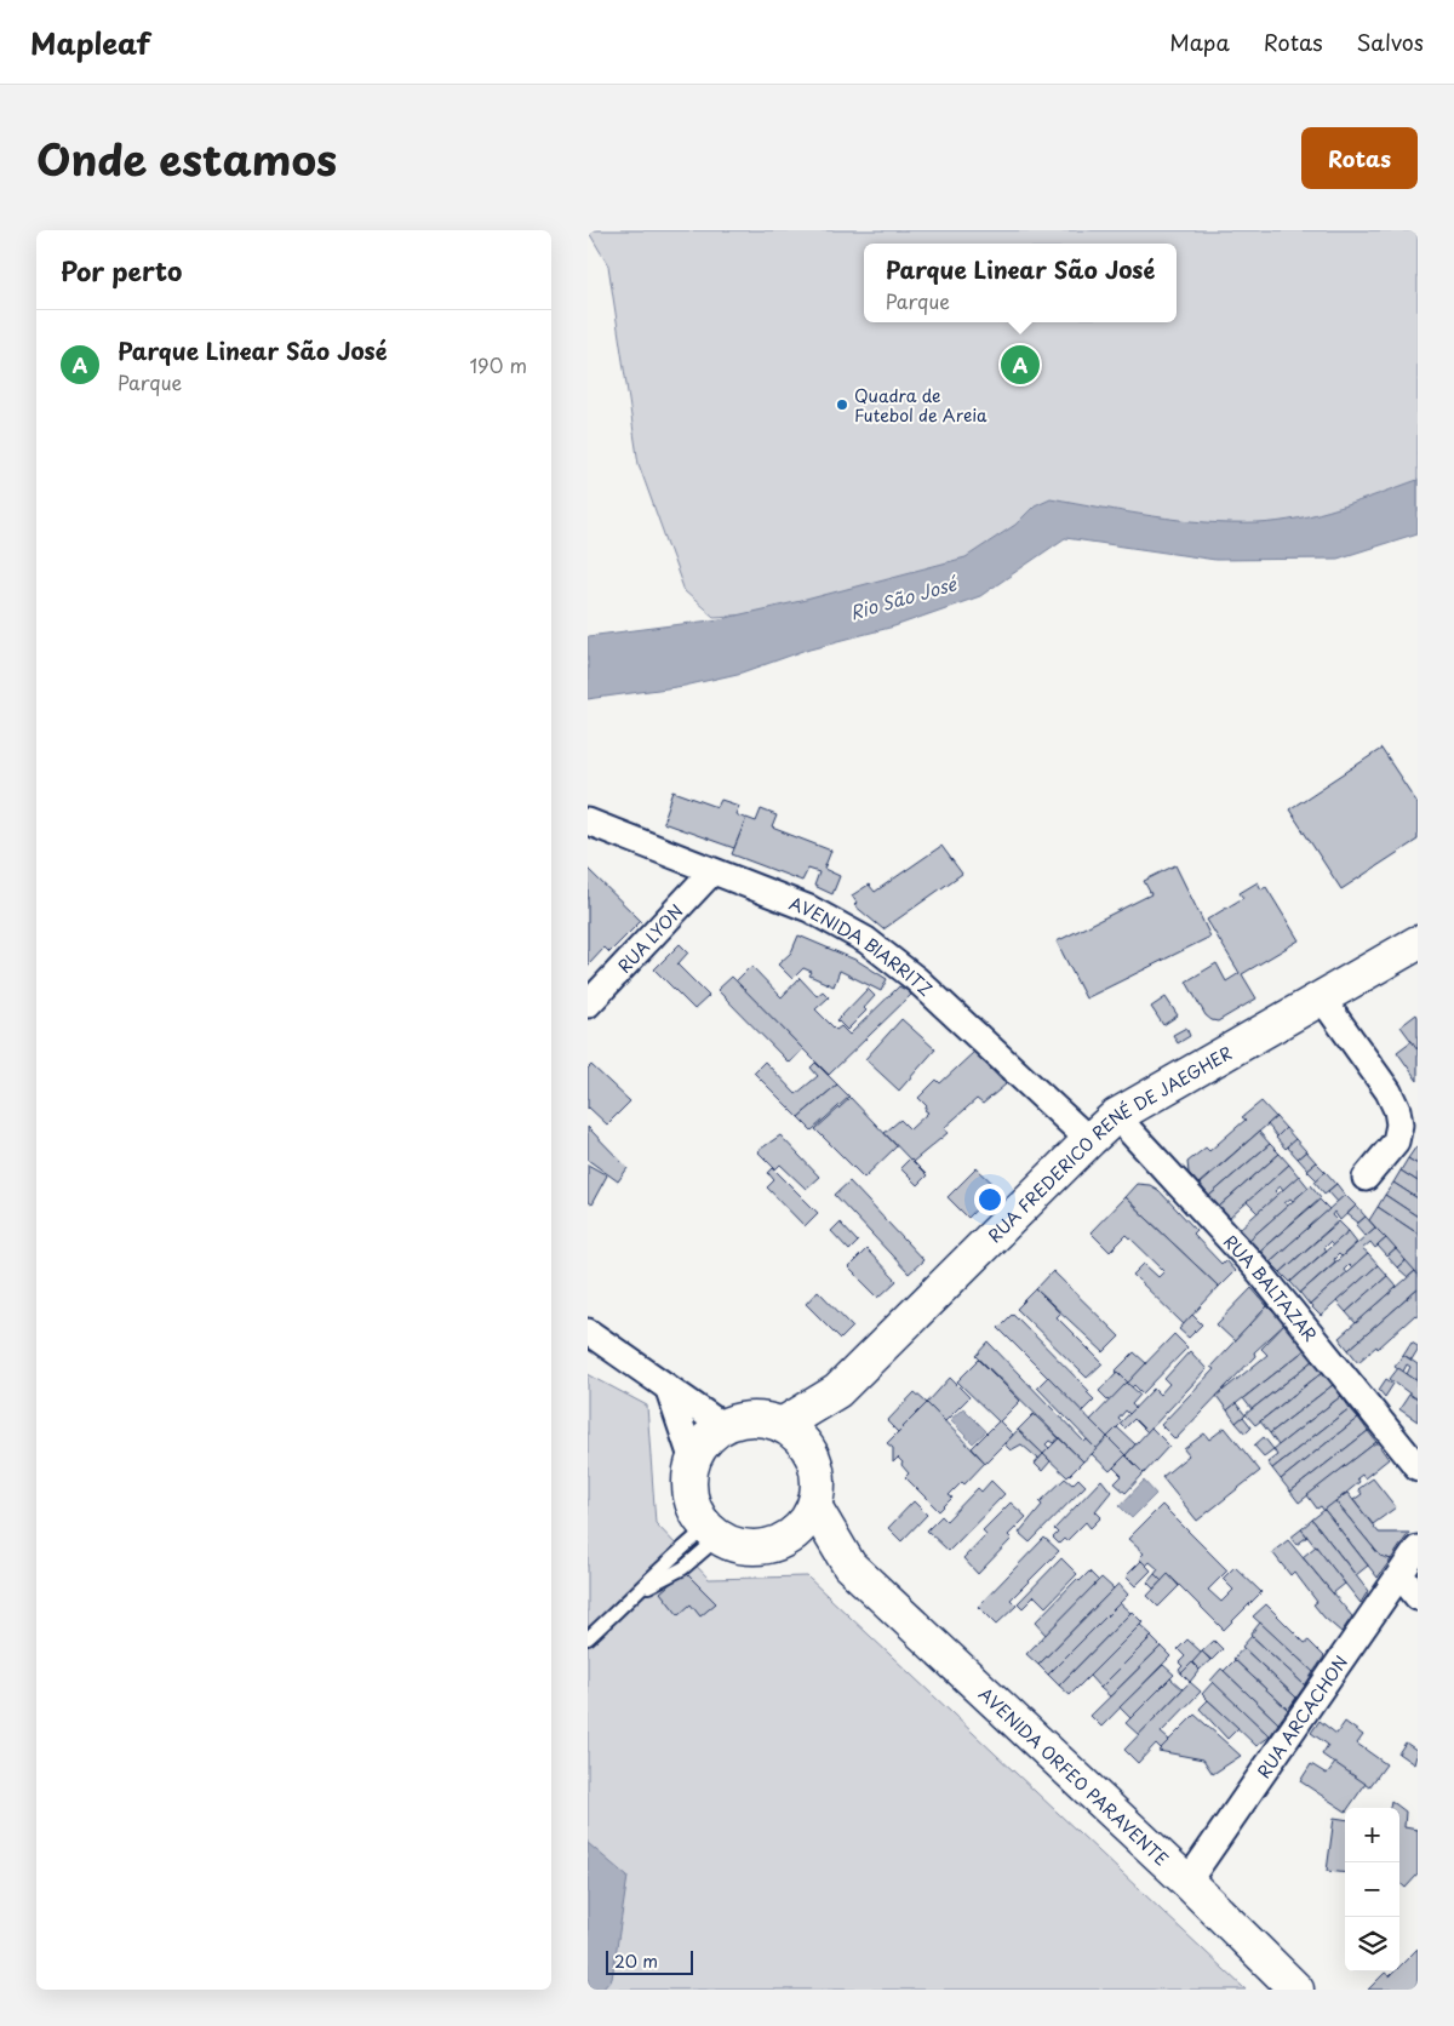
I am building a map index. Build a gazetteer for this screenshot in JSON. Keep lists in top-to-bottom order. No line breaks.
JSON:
{"streets":{"main road":["RUA FREDERICO RENÉ DE JAEGHER","AVENIDA ORFEO PARAVENTE"],"street":["RUA LYON","AVENIDA BIARRITZ","RUA BALTAZAR","RUA ARCACHON"]},"crossings":[["RUA LYON","AVENIDA BIARRITZ"],["AVENIDA BIARRITZ","RUA FREDERICO RENÉ DE JAEGHER"],["RUA FREDERICO RENÉ DE JAEGHER","RUA BALTAZAR"],["RUA FREDERICO RENÉ DE JAEGHER","AVENIDA ORFEO PARAVENTE"],["RUA ARCACHON","AVENIDA ORFEO PARAVENTE"]],"water":["Rio São José"],"places":["Quadra de Futebol de Areia"],"scale_bar":"20 m","page":{"header":"Mapleaf","nav":["Mapa","Rotas","Salvos"],"title":"Onde estamos","buttons":"Rotas","heading":"Por perto","popup":["Parque Linear São José","Parque"],"list":[{"mark":"A","name":"Parque Linear São José","note":"Parque","value":"190 m"}],"pins":"A","map_buttons":["+","−"],"scale":"20 m"}}
